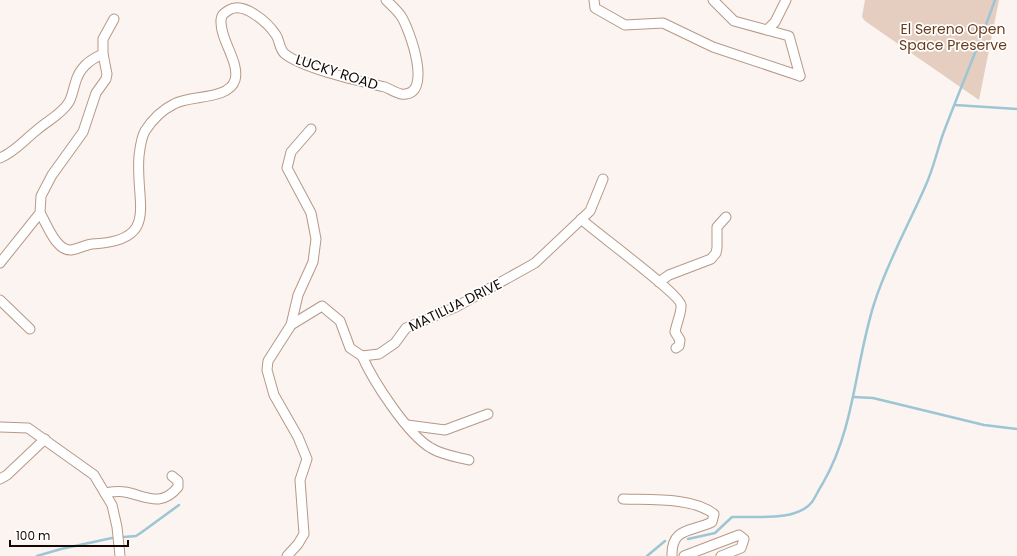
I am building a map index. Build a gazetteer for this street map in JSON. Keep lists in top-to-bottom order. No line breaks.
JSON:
{"streets":{"street":["LUCKY ROAD","MATILIJA DRIVE"]},"parks":["El Sereno Open Space Preserve"],"scale_bar":"100 m"}
